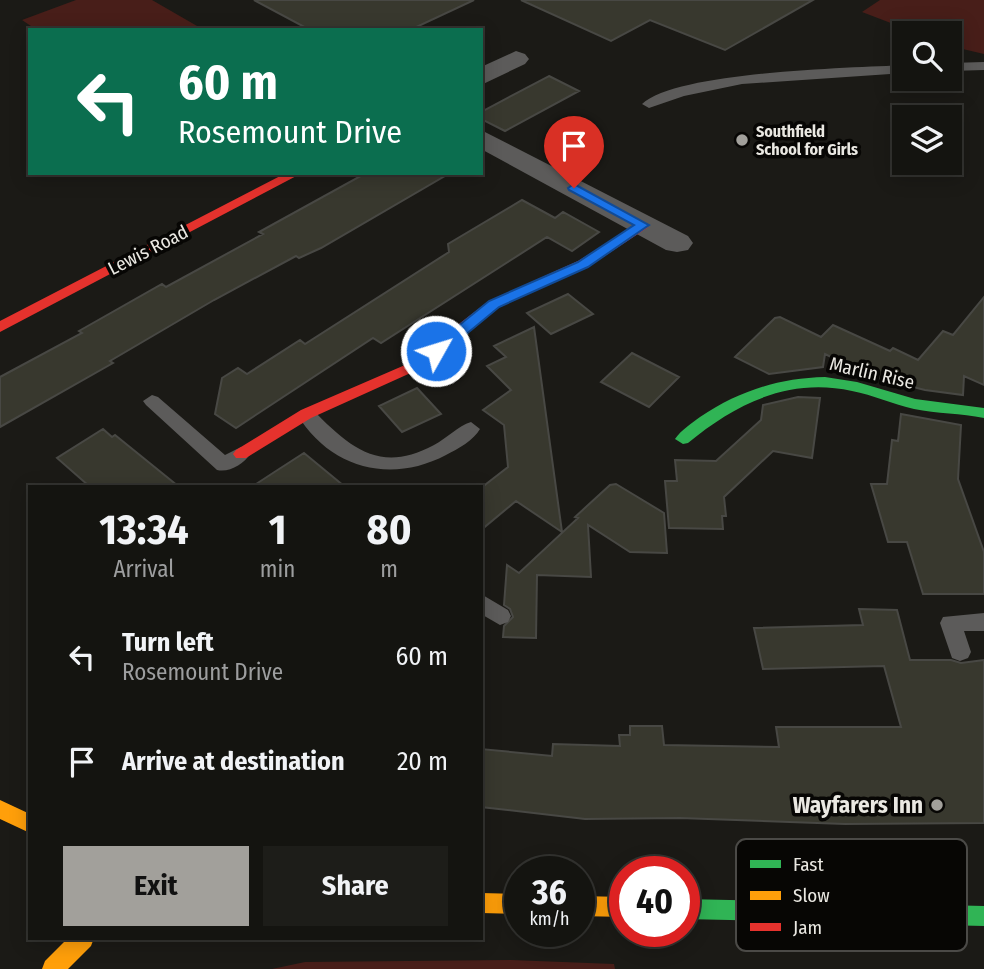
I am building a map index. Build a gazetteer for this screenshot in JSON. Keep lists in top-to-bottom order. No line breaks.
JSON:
{"streets":{"street":["Lewis Road","Marlin Rise"]},"places":["Southfield School for Girls","Wayfarers Inn"],"legend":["Fast","Slow","Jam"],"page":{"turn":["60 m","Rosemount Drive"],"eta":["13:34","Arrival","1","min","80","m"],"list":[{"name":"Turn left","note":"Rosemount Drive","value":"60 m"},{"name":"Arrive at destination","value":"20 m"}],"buttons":["Exit","Share"],"speed":"36 km/h","limit":"40"}}
